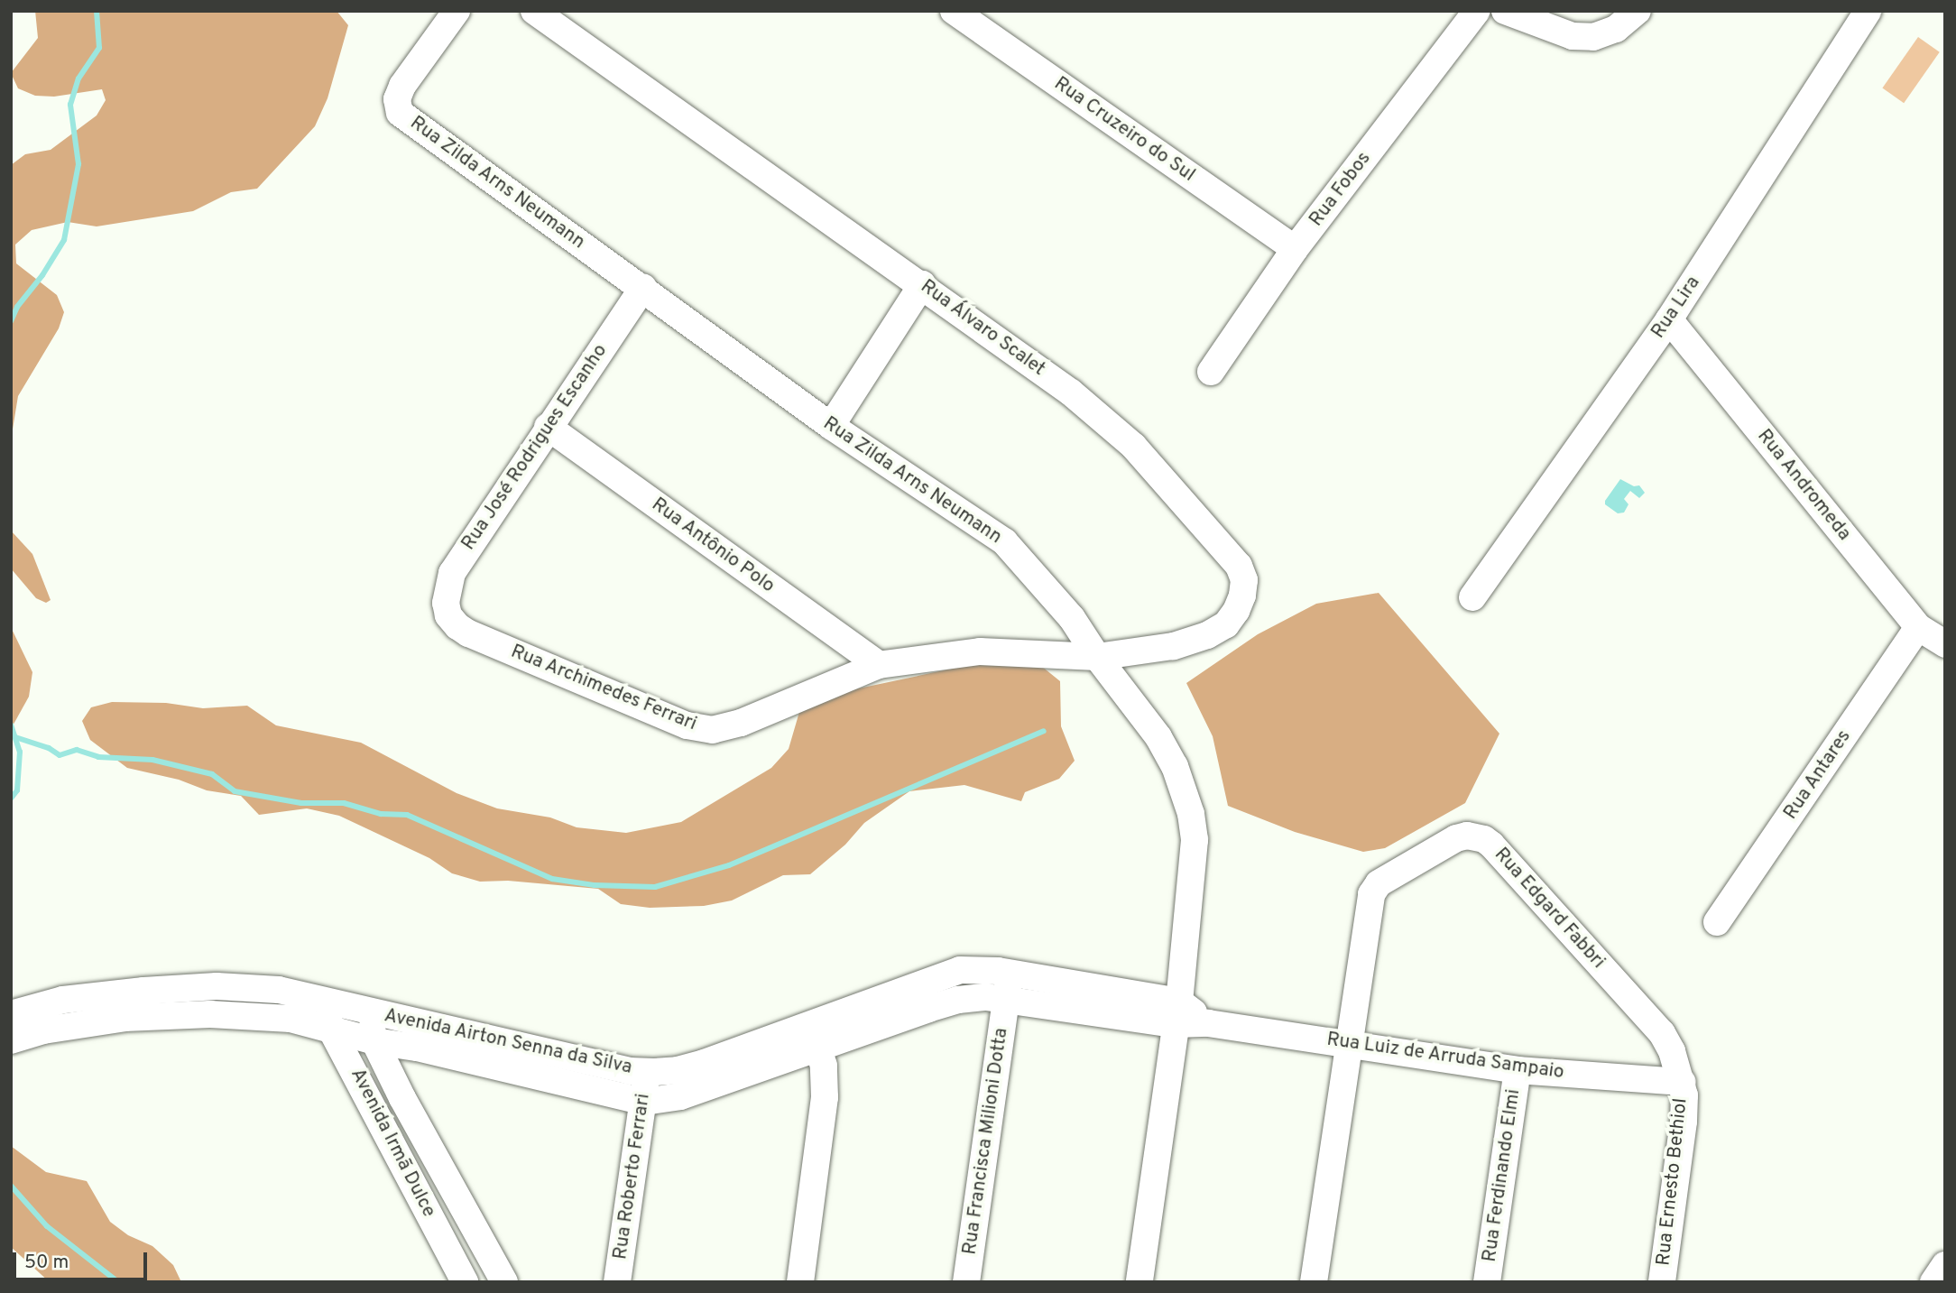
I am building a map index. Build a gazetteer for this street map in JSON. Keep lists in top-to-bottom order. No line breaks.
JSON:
{"streets":{"street":["Rua Cruzeiro do Sul","Rua Zilda Arns Neumann","Rua Fobos","Rua Lira","Rua Álvaro Scalet","Rua José Rodrigues Escanho","Rua Andromeda","Rua Antônio Polo","Rua Archimedes Ferrari","Rua Antares","Rua Edgard Fabbri","Avenida Airton Senna da Silva","Rua Luiz de Arruda Sampaio","Rua Francisca Milioni Dotta","Avenida Irmã Dulce","Rua Ferdinando Elmi","Rua Roberto Ferrari","Rua Ernesto Bethiol"]},"crossings":[["Rua Cruzeiro do Sul","Rua Fobos"],["Rua Zilda Arns Neumann","Rua Álvaro Scalet"],["Rua Zilda Arns Neumann","Rua José Rodrigues Escanho"],["Rua Zilda Arns Neumann","Rua Archimedes Ferrari"],["Rua Zilda Arns Neumann","Avenida Airton Senna da Silva"],["Rua Zilda Arns Neumann","Rua Luiz de Arruda Sampaio"],["Rua Lira","Rua Andromeda"],["Rua Álvaro Scalet","Rua Archimedes Ferrari"],["Rua José Rodrigues Escanho","Rua Antônio Polo"],["Rua José Rodrigues Escanho","Rua Archimedes Ferrari"],["Rua Andromeda","Rua Antares"],["Rua Antônio Polo","Rua Archimedes Ferrari"],["Rua Edgard Fabbri","Rua Luiz de Arruda Sampaio"],["Rua Edgard Fabbri","Rua Ernesto Bethiol"],["Avenida Airton Senna da Silva","Rua Luiz de Arruda Sampaio"],["Avenida Airton Senna da Silva","Rua Francisca Milioni Dotta"],["Avenida Airton Senna da Silva","Avenida Irmã Dulce"],["Avenida Airton Senna da Silva","Rua Roberto Ferrari"],["Rua Luiz de Arruda Sampaio","Rua Ferdinando Elmi"],["Rua Luiz de Arruda Sampaio","Rua Ernesto Bethiol"]],"scale_bar":"50 m"}
